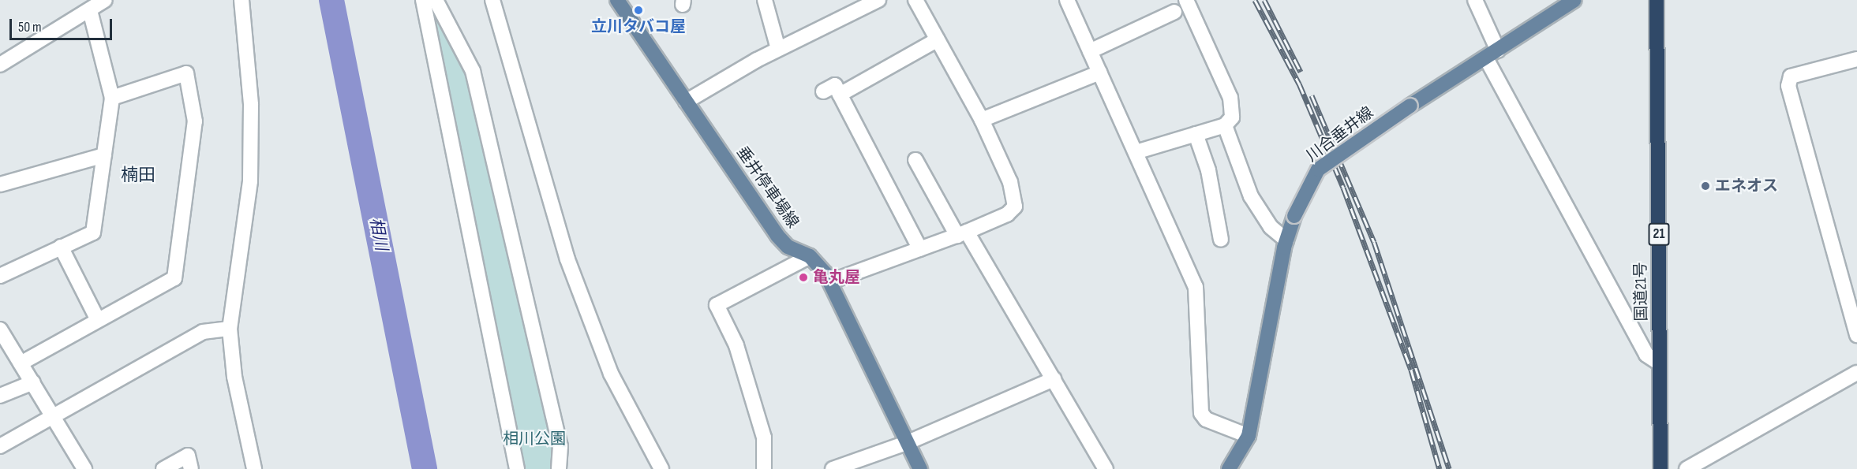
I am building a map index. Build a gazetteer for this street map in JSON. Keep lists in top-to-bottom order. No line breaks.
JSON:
{"streets":{"highway":["21","国道21号"],"main road":["川合垂井線","垂井停車場線"]},"districts":["楠田"],"water":["相川"],"parks":["相川公園"],"places":["立川タバコ屋","エネオス","亀丸屋"],"scale_bar":"50 m"}
